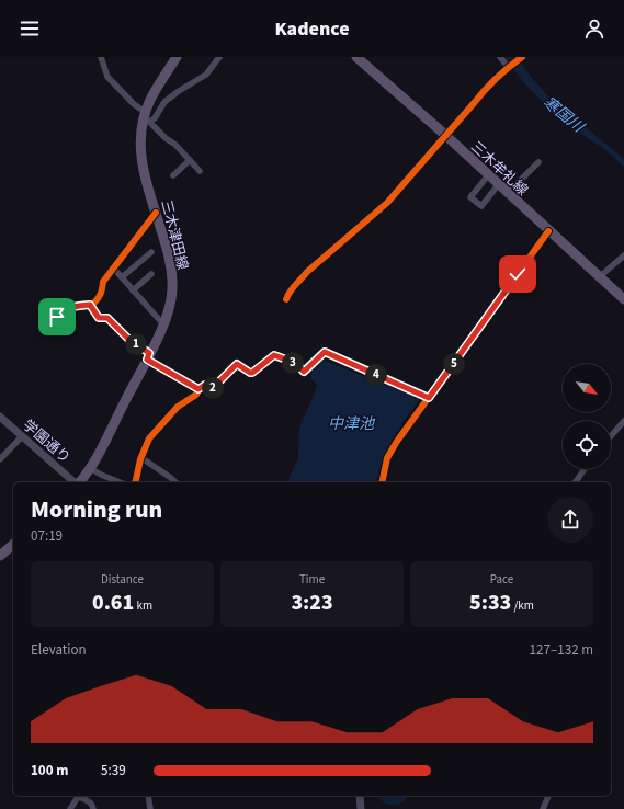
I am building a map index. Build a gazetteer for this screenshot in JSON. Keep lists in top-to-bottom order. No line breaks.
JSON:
{"streets":{"main road":["三木牟礼線","三木津田線"],"street":["学園通り"]},"water":["寒国川","中津池"],"north":"bottom right","page":{"header":"Kadence","pins":["1","3","5","4","2"],"heading":["Morning run","07:19"],"stats":[["Distance","0.61 km"],["Time","3:23"],["Pace","5:33 /km"]],"chart":["Elevation","127–132 m"],"list":[{"name":"100 m","note":"5:39"}]}}
